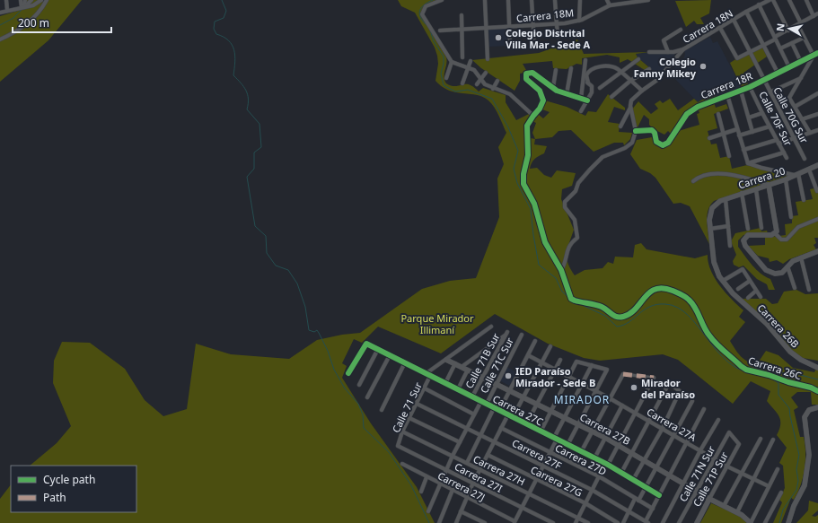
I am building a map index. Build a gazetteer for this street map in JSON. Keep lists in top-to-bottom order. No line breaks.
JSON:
{"streets":{"street":["Carrera 18M","Carrera 18N","Carrera 18R","Calle 70G Sur","Calle 70F Sur","Carrera 20","Carrera 26B","Calle 71B Sur","Calle 71C Sur","Carrera 26C","Calle 71 Sur","Carrera 27C","Carrera 27A","Carrera 27B","Carrera 27F","Carrera 27D","Carrera 27H","Calle 71N Sur","Carrera 27I","Calle 71P Sur","Carrera 27G","Carrera 27J"]},"crossings":[["Carrera 18N","Calle 70G Sur"],["Carrera 18R","Calle 70G Sur"],["Carrera 18R","Calle 70F Sur"],["Carrera 20","Carrera 26B"],["Calle 71B Sur","Carrera 27C"],["Calle 71B Sur","Carrera 27B"],["Calle 71C Sur","Carrera 27C"],["Calle 71C Sur","Carrera 27B"],["Calle 71 Sur","Carrera 27C"],["Calle 71 Sur","Carrera 27F"],["Calle 71 Sur","Carrera 27H"],["Calle 71 Sur","Carrera 27I"],["Carrera 27A","Calle 71N Sur"],["Carrera 27A","Calle 71P Sur"],["Carrera 27B","Calle 71N Sur"],["Carrera 27B","Calle 71P Sur"],["Calle 71N Sur","Calle 71P Sur"]],"districts":["MIRADOR"],"parks":["Parque Mirador Illimaní"],"places":["Colegio Distrital Villa Mar - Sede A","Colegio Fanny Mikey","IED Paraíso Mirador - Sede B","Mirador del Paraíso"],"legend":["Cycle path","Path"],"scale_bar":"200 m","north":"left"}
